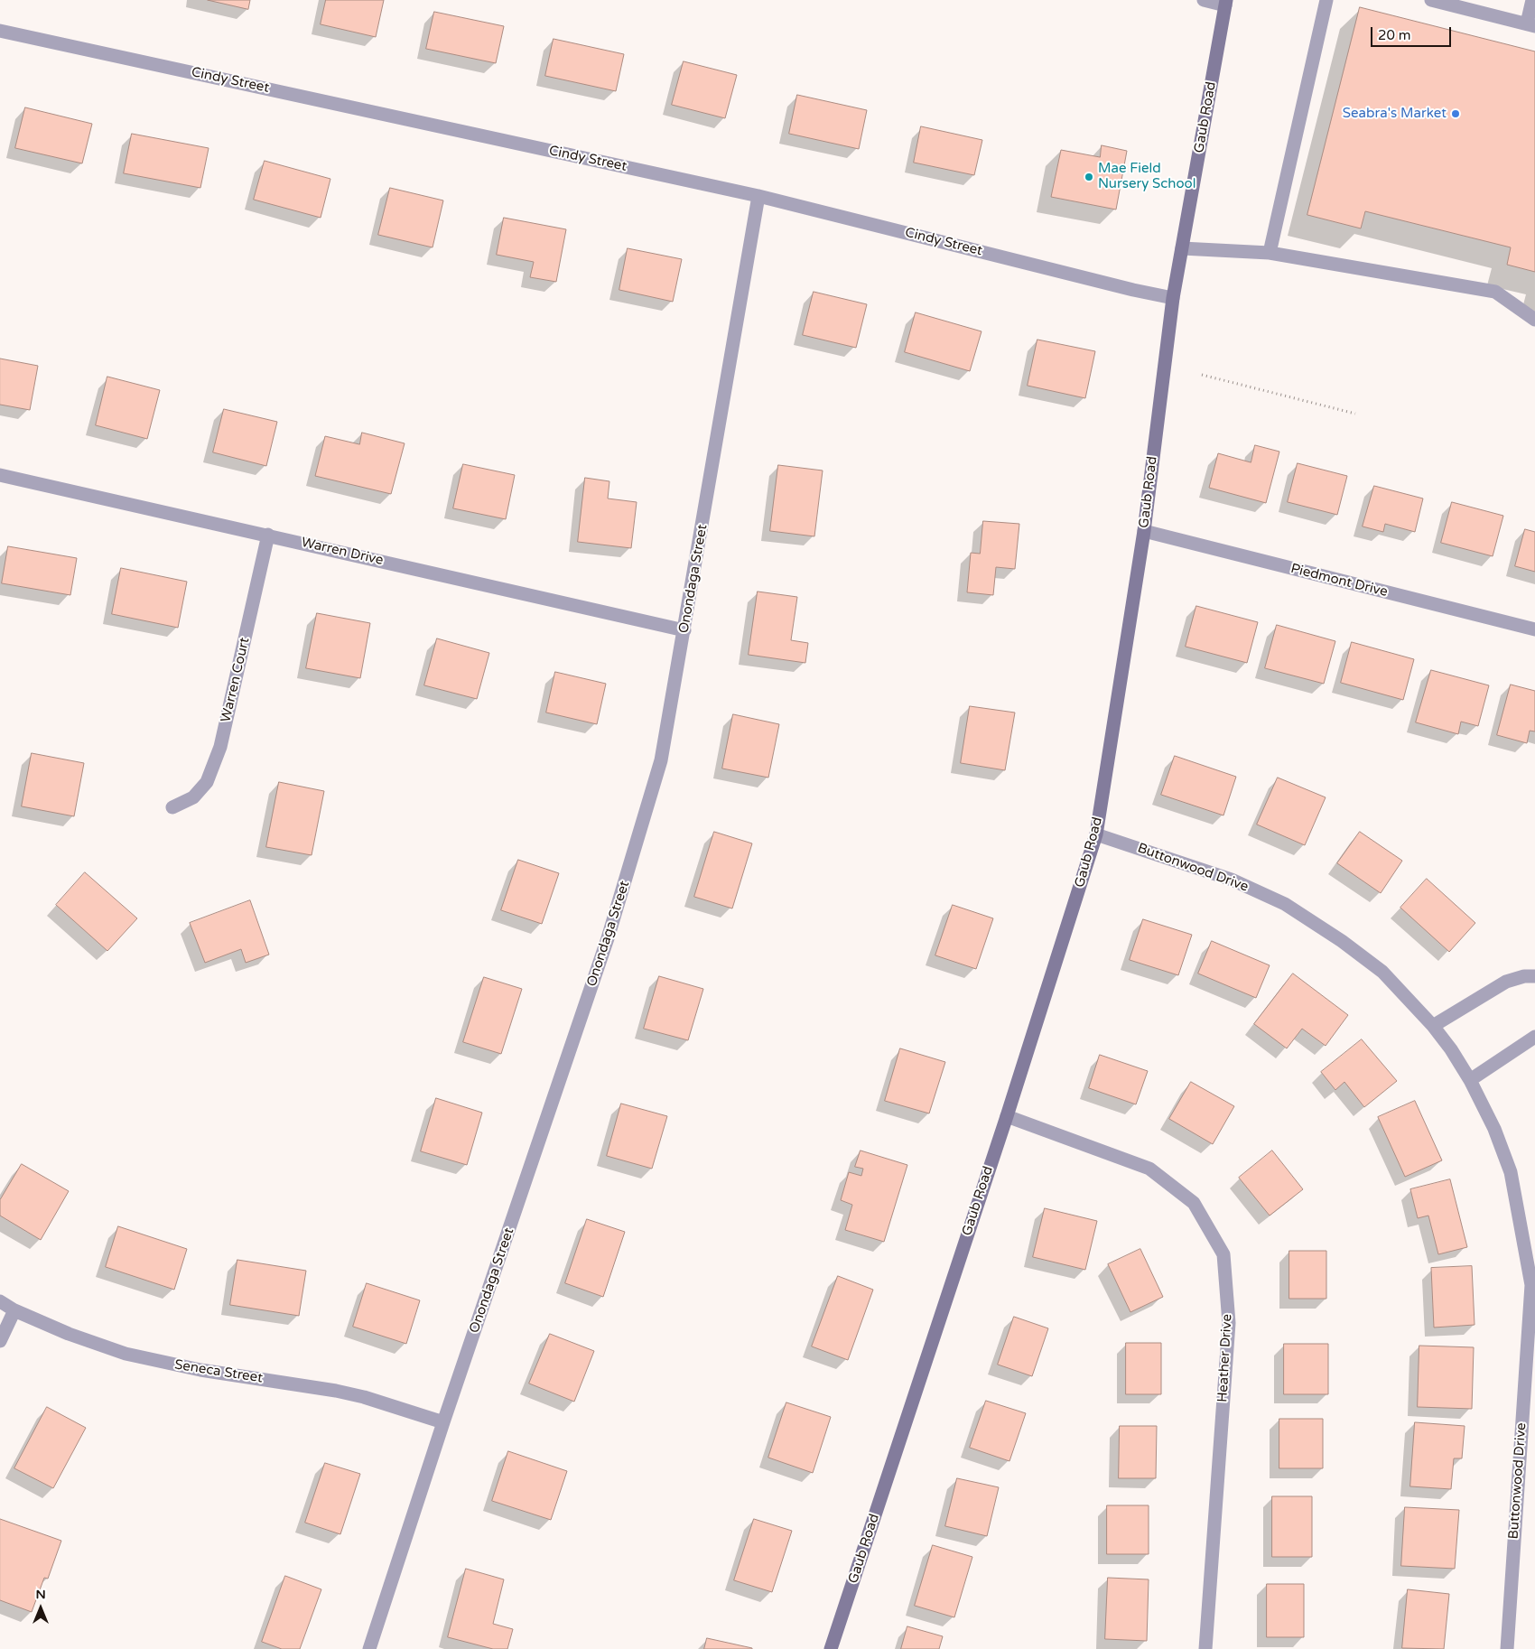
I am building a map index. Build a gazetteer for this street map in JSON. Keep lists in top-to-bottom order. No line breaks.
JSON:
{"streets":{"street":["Cindy Street","Gaub Road","Warren Drive","Onondaga Street","Piedmont Drive","Warren Court","Buttonwood Drive","Heather Drive","Seneca Street"]},"crossings":[["Cindy Street","Gaub Road"],["Cindy Street","Onondaga Street"],["Gaub Road","Piedmont Drive"],["Gaub Road","Buttonwood Drive"],["Gaub Road","Heather Drive"],["Warren Drive","Onondaga Street"],["Warren Drive","Warren Court"],["Onondaga Street","Seneca Street"]],"places":["Seabra's Market","Mae Field Nursery School"],"scale_bar":"20 m","north":"top"}
